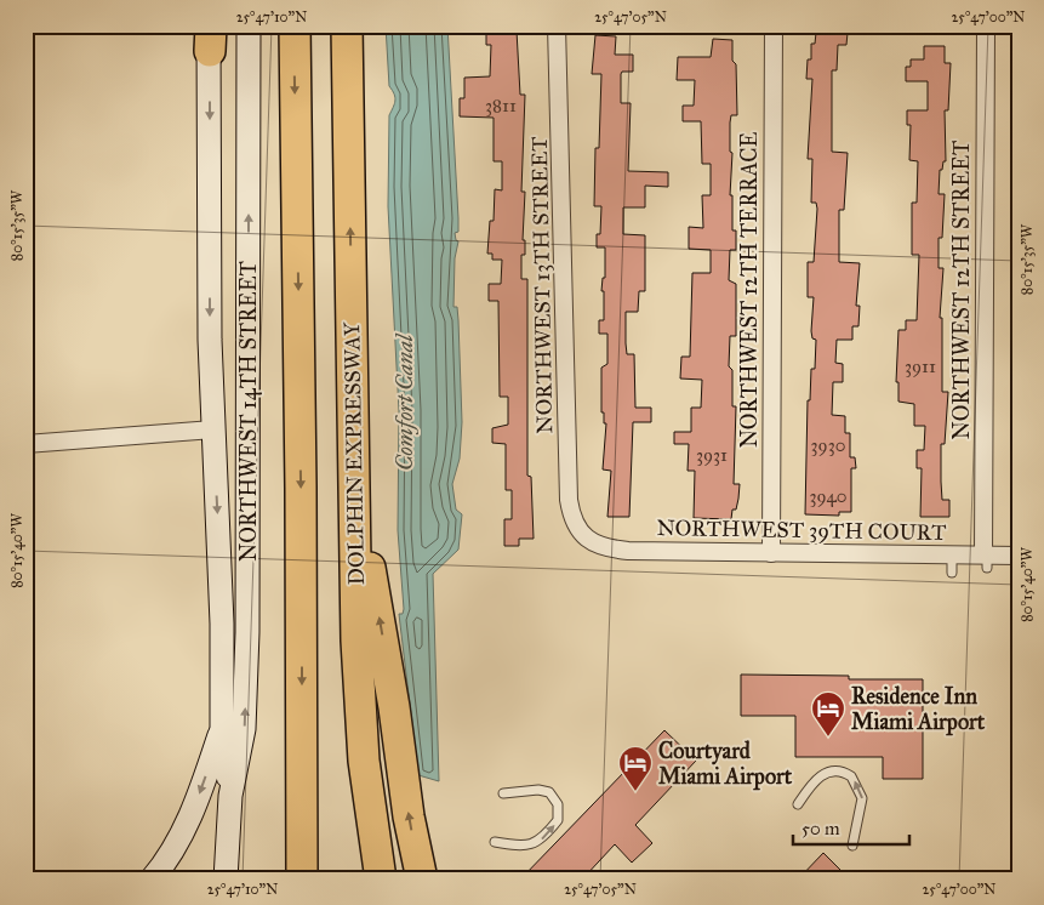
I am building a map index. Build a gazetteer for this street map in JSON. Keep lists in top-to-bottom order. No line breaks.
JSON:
{"streets":{"highway":["DOLPHIN EXPRESSWAY"],"main road":["NORTHWEST 14TH STREET"],"street":["NORTHWEST 13TH STREET","NORTHWEST 12TH TERRACE","NORTHWEST 12TH STREET","NORTHWEST 39TH COURT"]},"crossings":[["NORTHWEST 13TH STREET","NORTHWEST 39TH COURT"],["NORTHWEST 12TH TERRACE","NORTHWEST 39TH COURT"],["NORTHWEST 12TH STREET","NORTHWEST 39TH COURT"]],"water":["Comfort Canal"],"places":{"hotel":["Residence Inn Miami Airport","Courtyard Miami Airport"]},"house_numbers":["3811","3911","3930","3931","3940"],"scale_bar":"50 m","coordinates":["25°47'10\"N","25°47'05\"N","25°47'00\"N","80°15'35\"W","80°15'40\"W"]}
